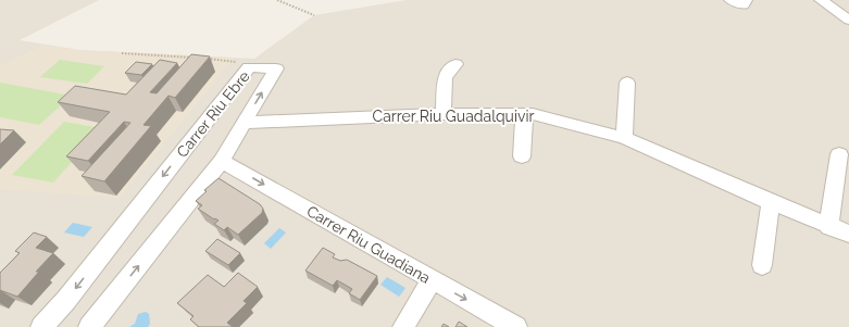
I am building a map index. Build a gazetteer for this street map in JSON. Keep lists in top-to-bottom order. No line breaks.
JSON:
{"streets":{"street":["Carrer Riu Ebre","Carrer Riu Guadalquivir","Carrer Riu Guadiana"]},"crossings":[["Carrer Riu Ebre","Carrer Riu Guadalquivir"],["Carrer Riu Ebre","Carrer Riu Guadiana"]],"one_way":["Carrer Riu Guadiana"]}
